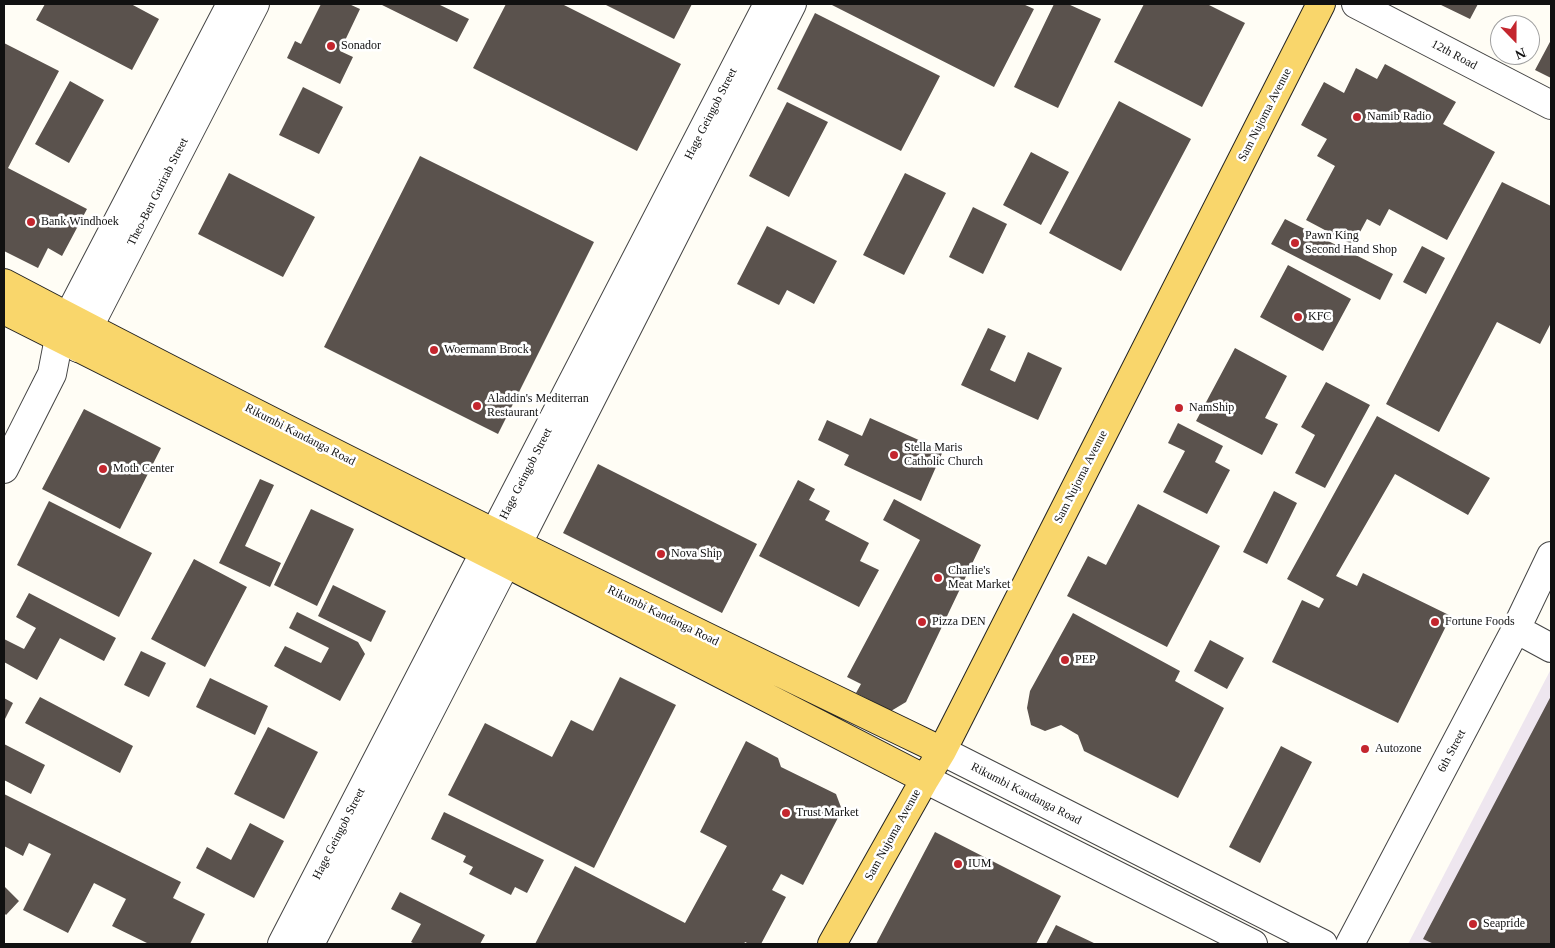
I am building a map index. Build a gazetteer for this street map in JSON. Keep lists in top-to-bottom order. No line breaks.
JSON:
{"streets":{"main road":["Sam Nujoma Avenue","Rikumbi Kandanga Road"],"street":["12th Road","Hage Geingob Street","Theo-Ben Gurirab Street","6th Street"]},"crossings":[["Hage Geingob Street","Rikumbi Kandanga Road"],["Sam Nujoma Avenue","Rikumbi Kandanga Road"],["Theo-Ben Gurirab Street","Rikumbi Kandanga Road"]],"places":["Sonador","Namib Radio","Bank Windhoek","Pawn King Second Hand Shop","KFC","Woermann Brock","Aladdin's Mediterran Restaurant","NamShip","Stella Maris Catholic Church","Moth Center","Nova Ship","Charlie's Meat Market","Pizza DEN","Fortune Foods","PEP","Autozone","Trust Market","IUM","Seapride"],"north":"bottom"}
